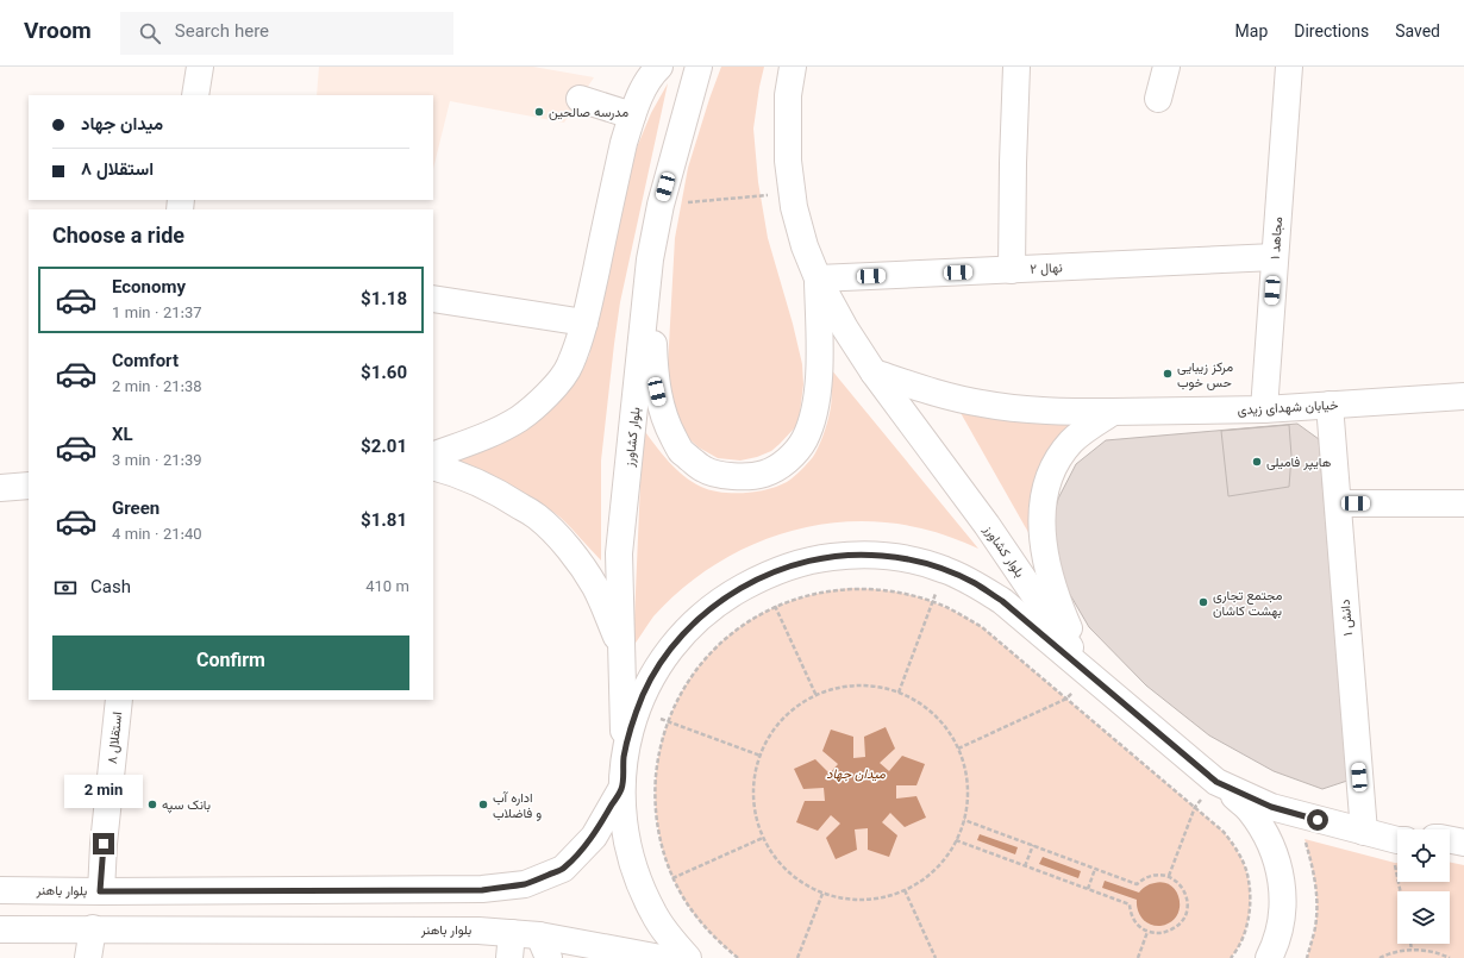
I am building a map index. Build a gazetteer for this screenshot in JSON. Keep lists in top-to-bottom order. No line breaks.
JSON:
{"streets":{"main road":["مجاهد ۱","نهال ۲","خیابان شهدای زیدی","بلوار کشاورز","دانش ۱","استقلال ۸","بلوار باهنر"]},"crossings":[["مجاهد ۱","نهال ۲"],["مجاهد ۱","خیابان شهدای زیدی"],["نهال ۲","بلوار کشاورز"],["خیابان شهدای زیدی","بلوار کشاورز"],["خیابان شهدای زیدی","دانش ۱"],["استقلال ۸","بلوار باهنر"]],"parks":["میدان جهاد"],"places":["مدرسه صالحین","مرکز زیبایی حس خوب","هایپر فامیلی","مجتمع تجاری بهشت کاشان","بانک سپه","اداره آب و فاضلاب"],"page":{"header":"Vroom","search":"Search here","nav":["Map","Directions","Saved"],"banner":["میدان جهاد","استقلال ۸"],"heading":"Choose a ride","list":[{"name":"Economy","note":"1 min · 21:37","value":"$1.18"},{"name":"Comfort","note":"2 min · 21:38","value":"$1.60"},{"name":"XL","note":"3 min · 21:39","value":"$2.01"},{"name":"Green","note":"4 min · 21:40","value":"$1.81"}],"pay":["Cash","410 m"],"buttons":"Confirm","bubble":"2 min"}}
